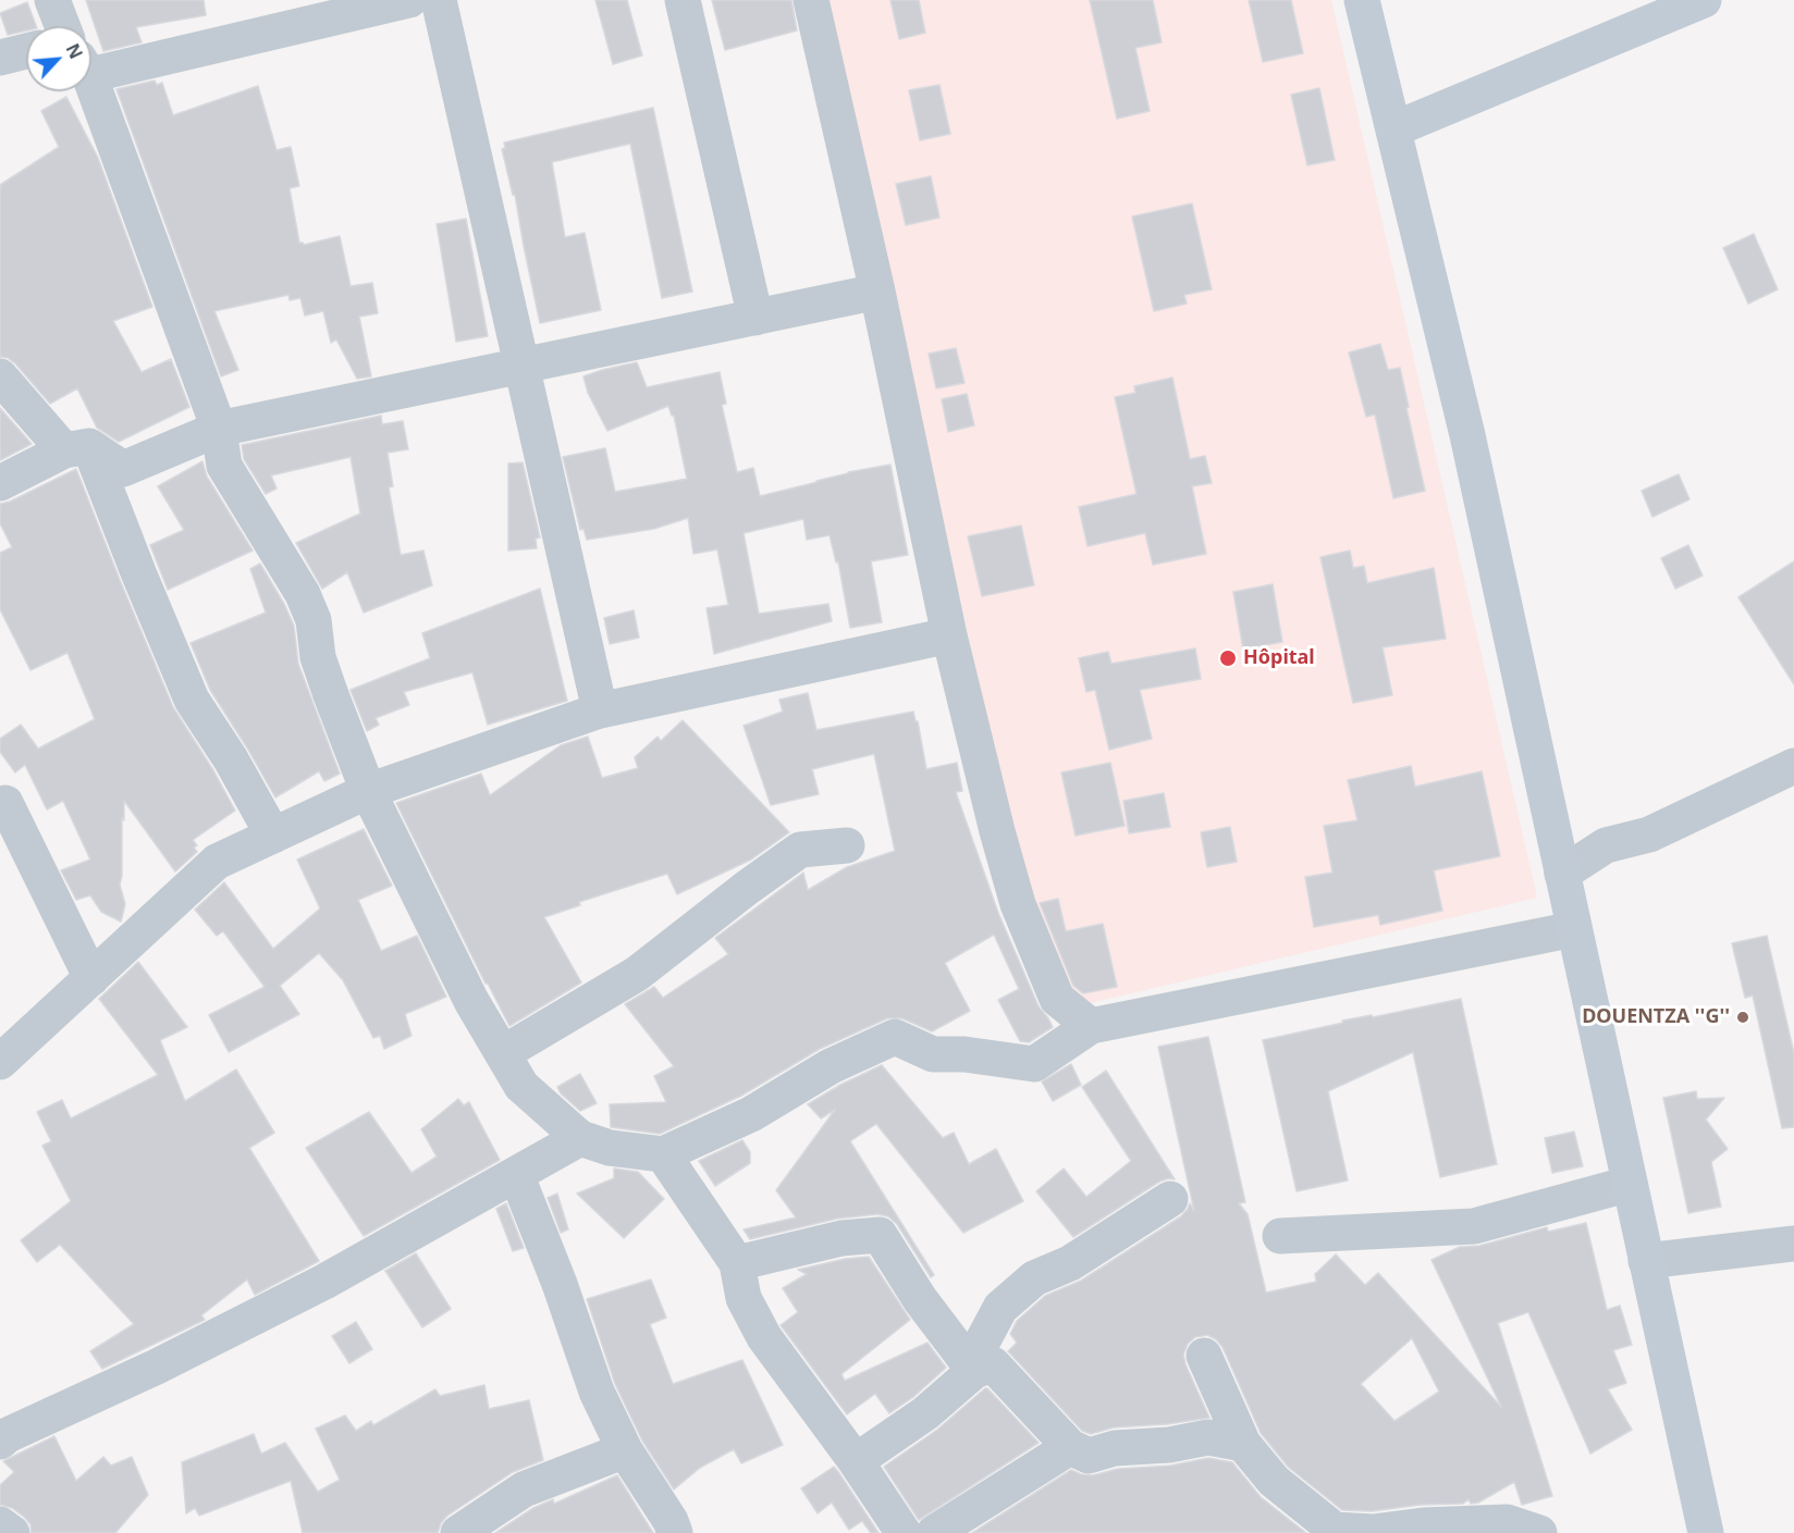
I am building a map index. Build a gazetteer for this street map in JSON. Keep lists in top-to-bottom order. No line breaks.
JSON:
{"places":["Hôpital","DOUENTZA ''G''"],"north":"top right"}
